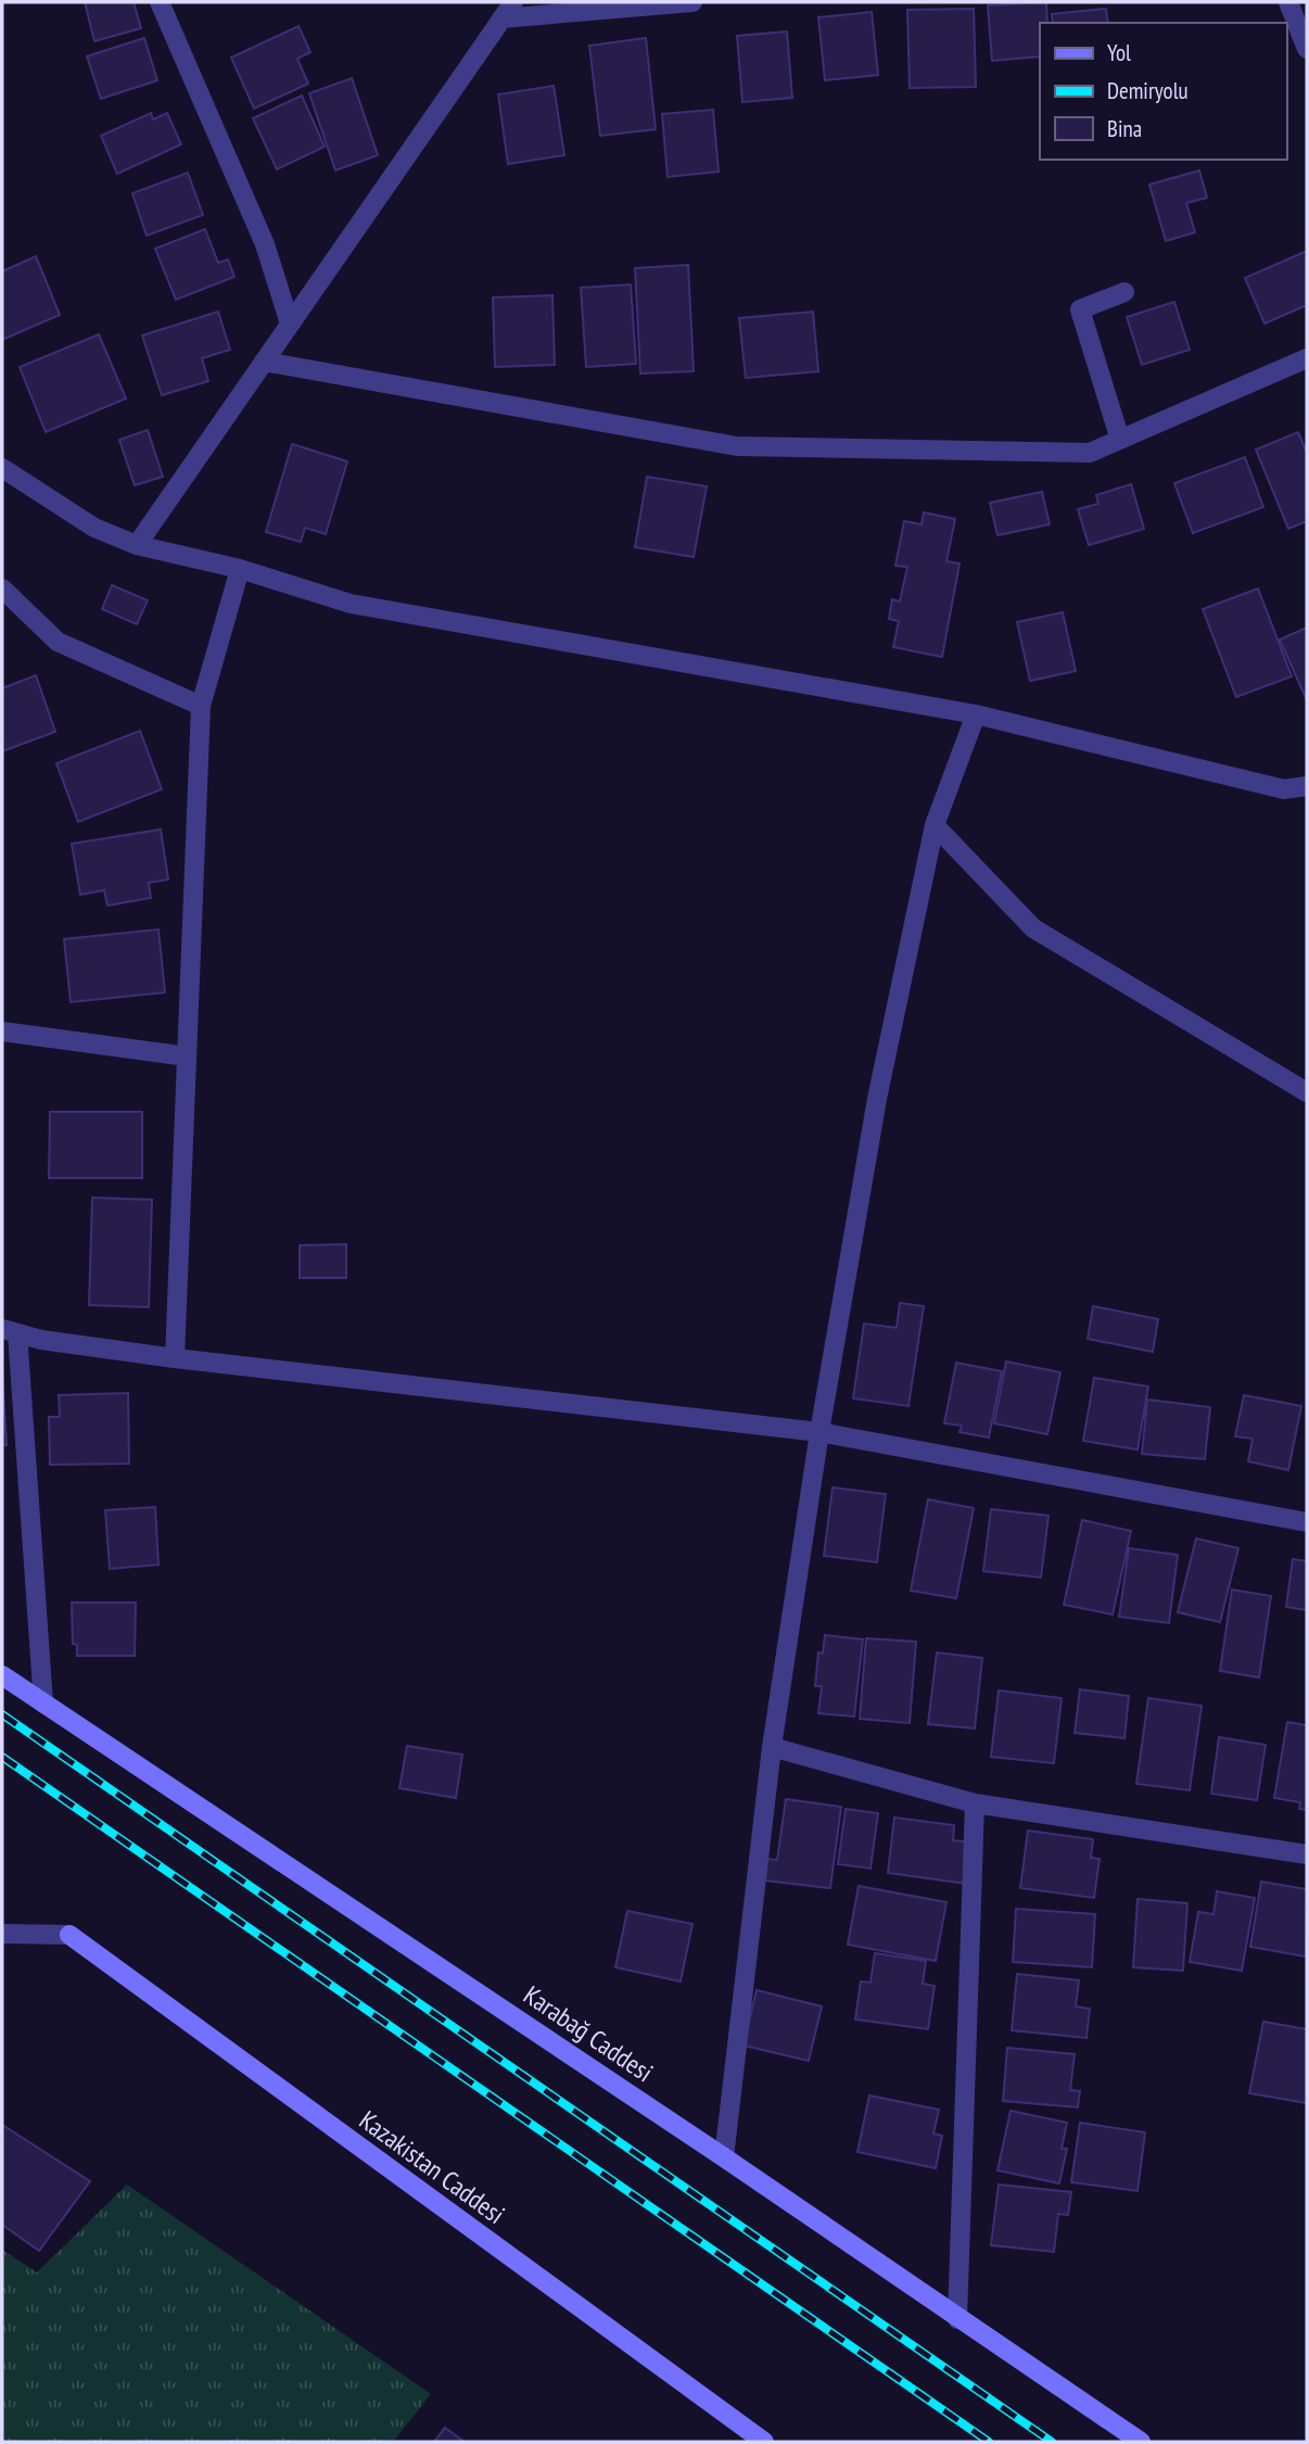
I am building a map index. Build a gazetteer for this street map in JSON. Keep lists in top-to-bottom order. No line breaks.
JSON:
{"streets":{"main road":["Karabağ Caddesi","Kazakistan Caddesi"]},"legend":["Yol","Demiryolu","Bina"]}
